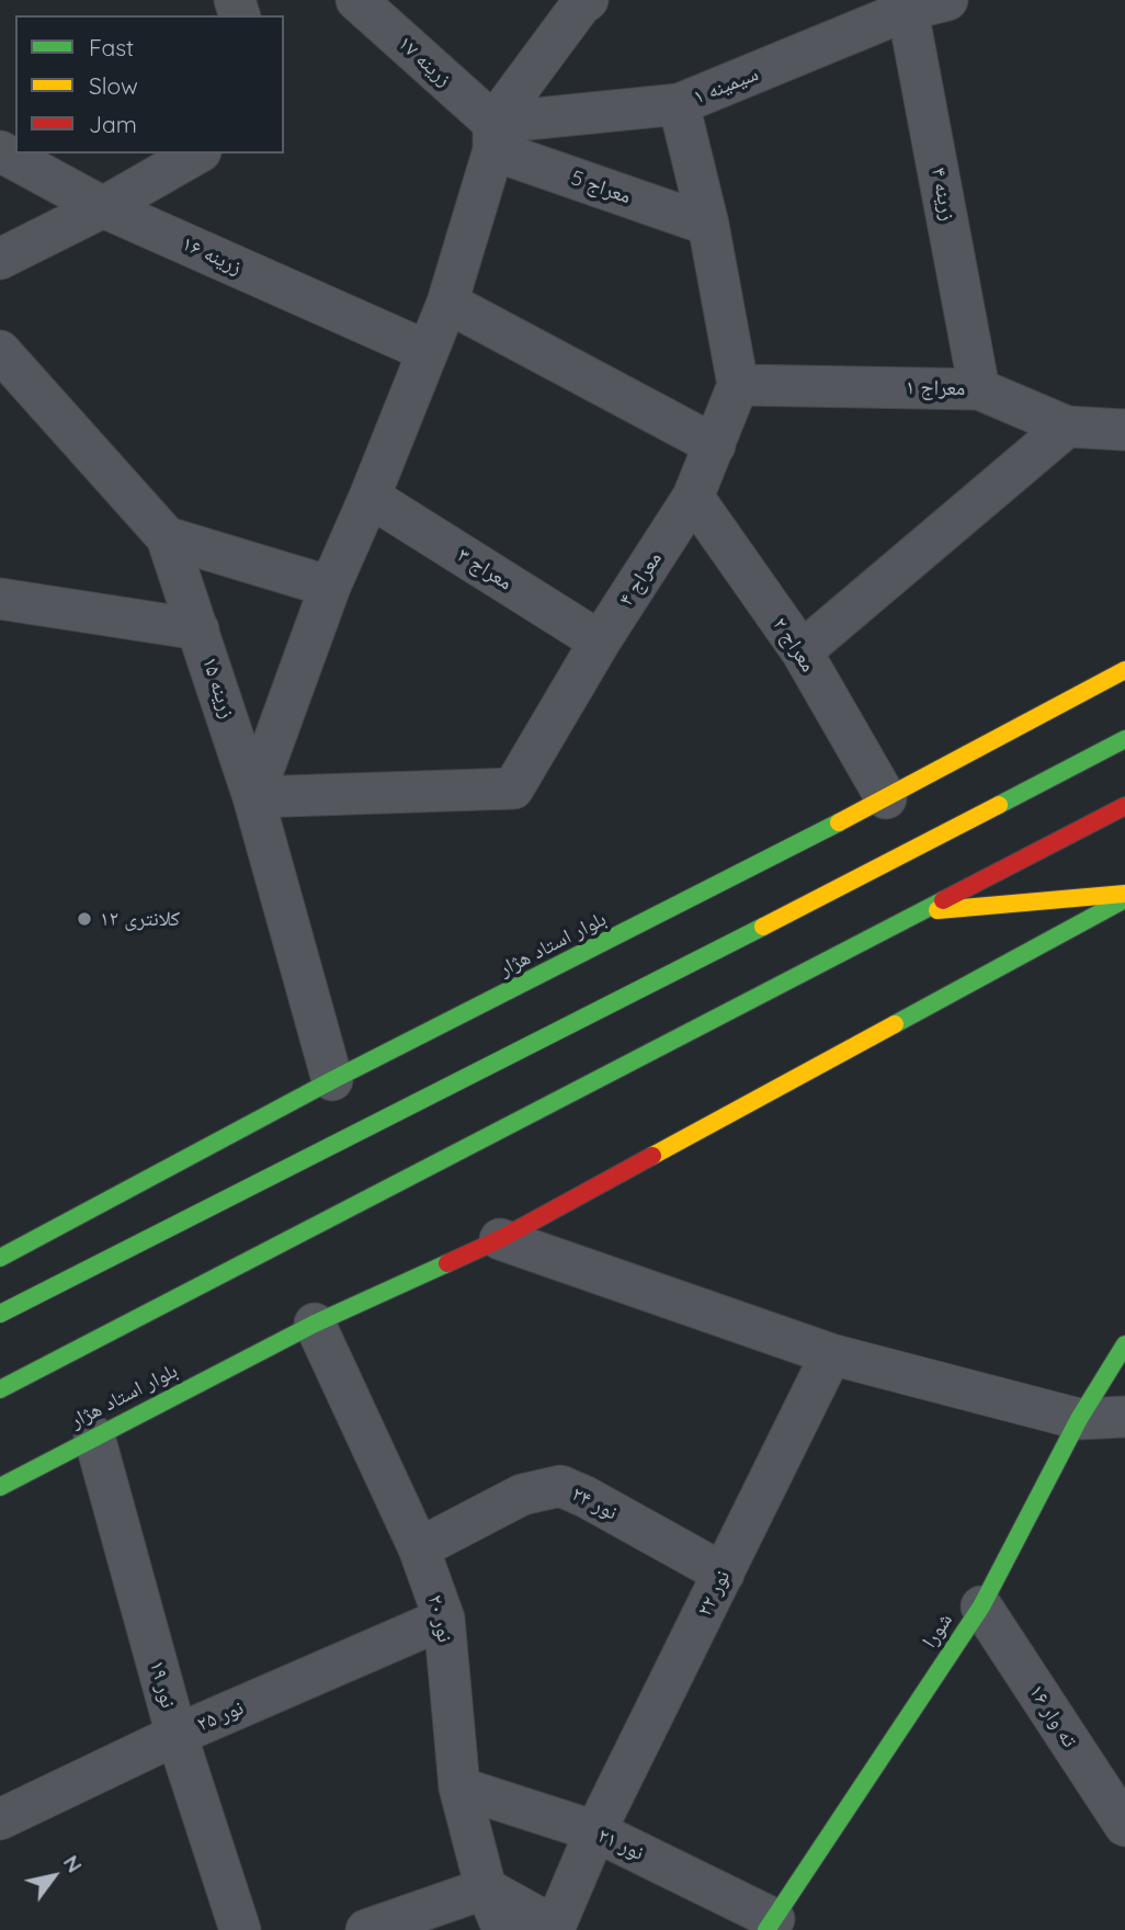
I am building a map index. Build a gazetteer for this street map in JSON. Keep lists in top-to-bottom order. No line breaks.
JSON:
{"streets":{"main road":["بلوار استاد هژار","شورا"],"street":["زرینه ۱۷","سیمینه ۱","معراج 5","زرینه ۴","زرینه ۱۶","معراج ۱","معراج ۳","معراج ۴","معراج ۲","زرینه ۱۵","نور ۲۴","نور ۲۲","نور ۲۰","نور ۱۹","نور ۲۵","ته وار ۱۶","نور ۲۱"]},"crossings":[["زرینه ۱۷","سیمینه ۱"],["زرینه ۱۷","معراج 5"],["سیمینه ۱","معراج 5"],["سیمینه ۱","زرینه ۴"],["زرینه ۴","معراج ۱"],["معراج ۱","معراج ۴"],["معراج ۳","معراج ۴"],["معراج ۴","معراج ۲"],["معراج ۴","زرینه ۱۵"],["معراج ۲","بلوار استاد هژار"],["زرینه ۱۵","بلوار استاد هژار"],["بلوار استاد هژار","نور ۲۰"],["بلوار استاد هژار","نور ۱۹"],["نور ۲۴","نور ۲۲"],["نور ۲۴","نور ۲۰"],["نور ۲۲","نور ۲۰"],["نور ۲۲","نور ۲۱"],["نور ۲۰","نور ۲۵"],["نور ۲۰","نور ۲۱"],["شورا","ته وار ۱۶"],["شورا","نور ۲۱"],["نور ۱۹","نور ۲۵"]],"places":["کلانتری ۱۲"],"legend":["Fast","Slow","Jam"],"north":"top right"}
